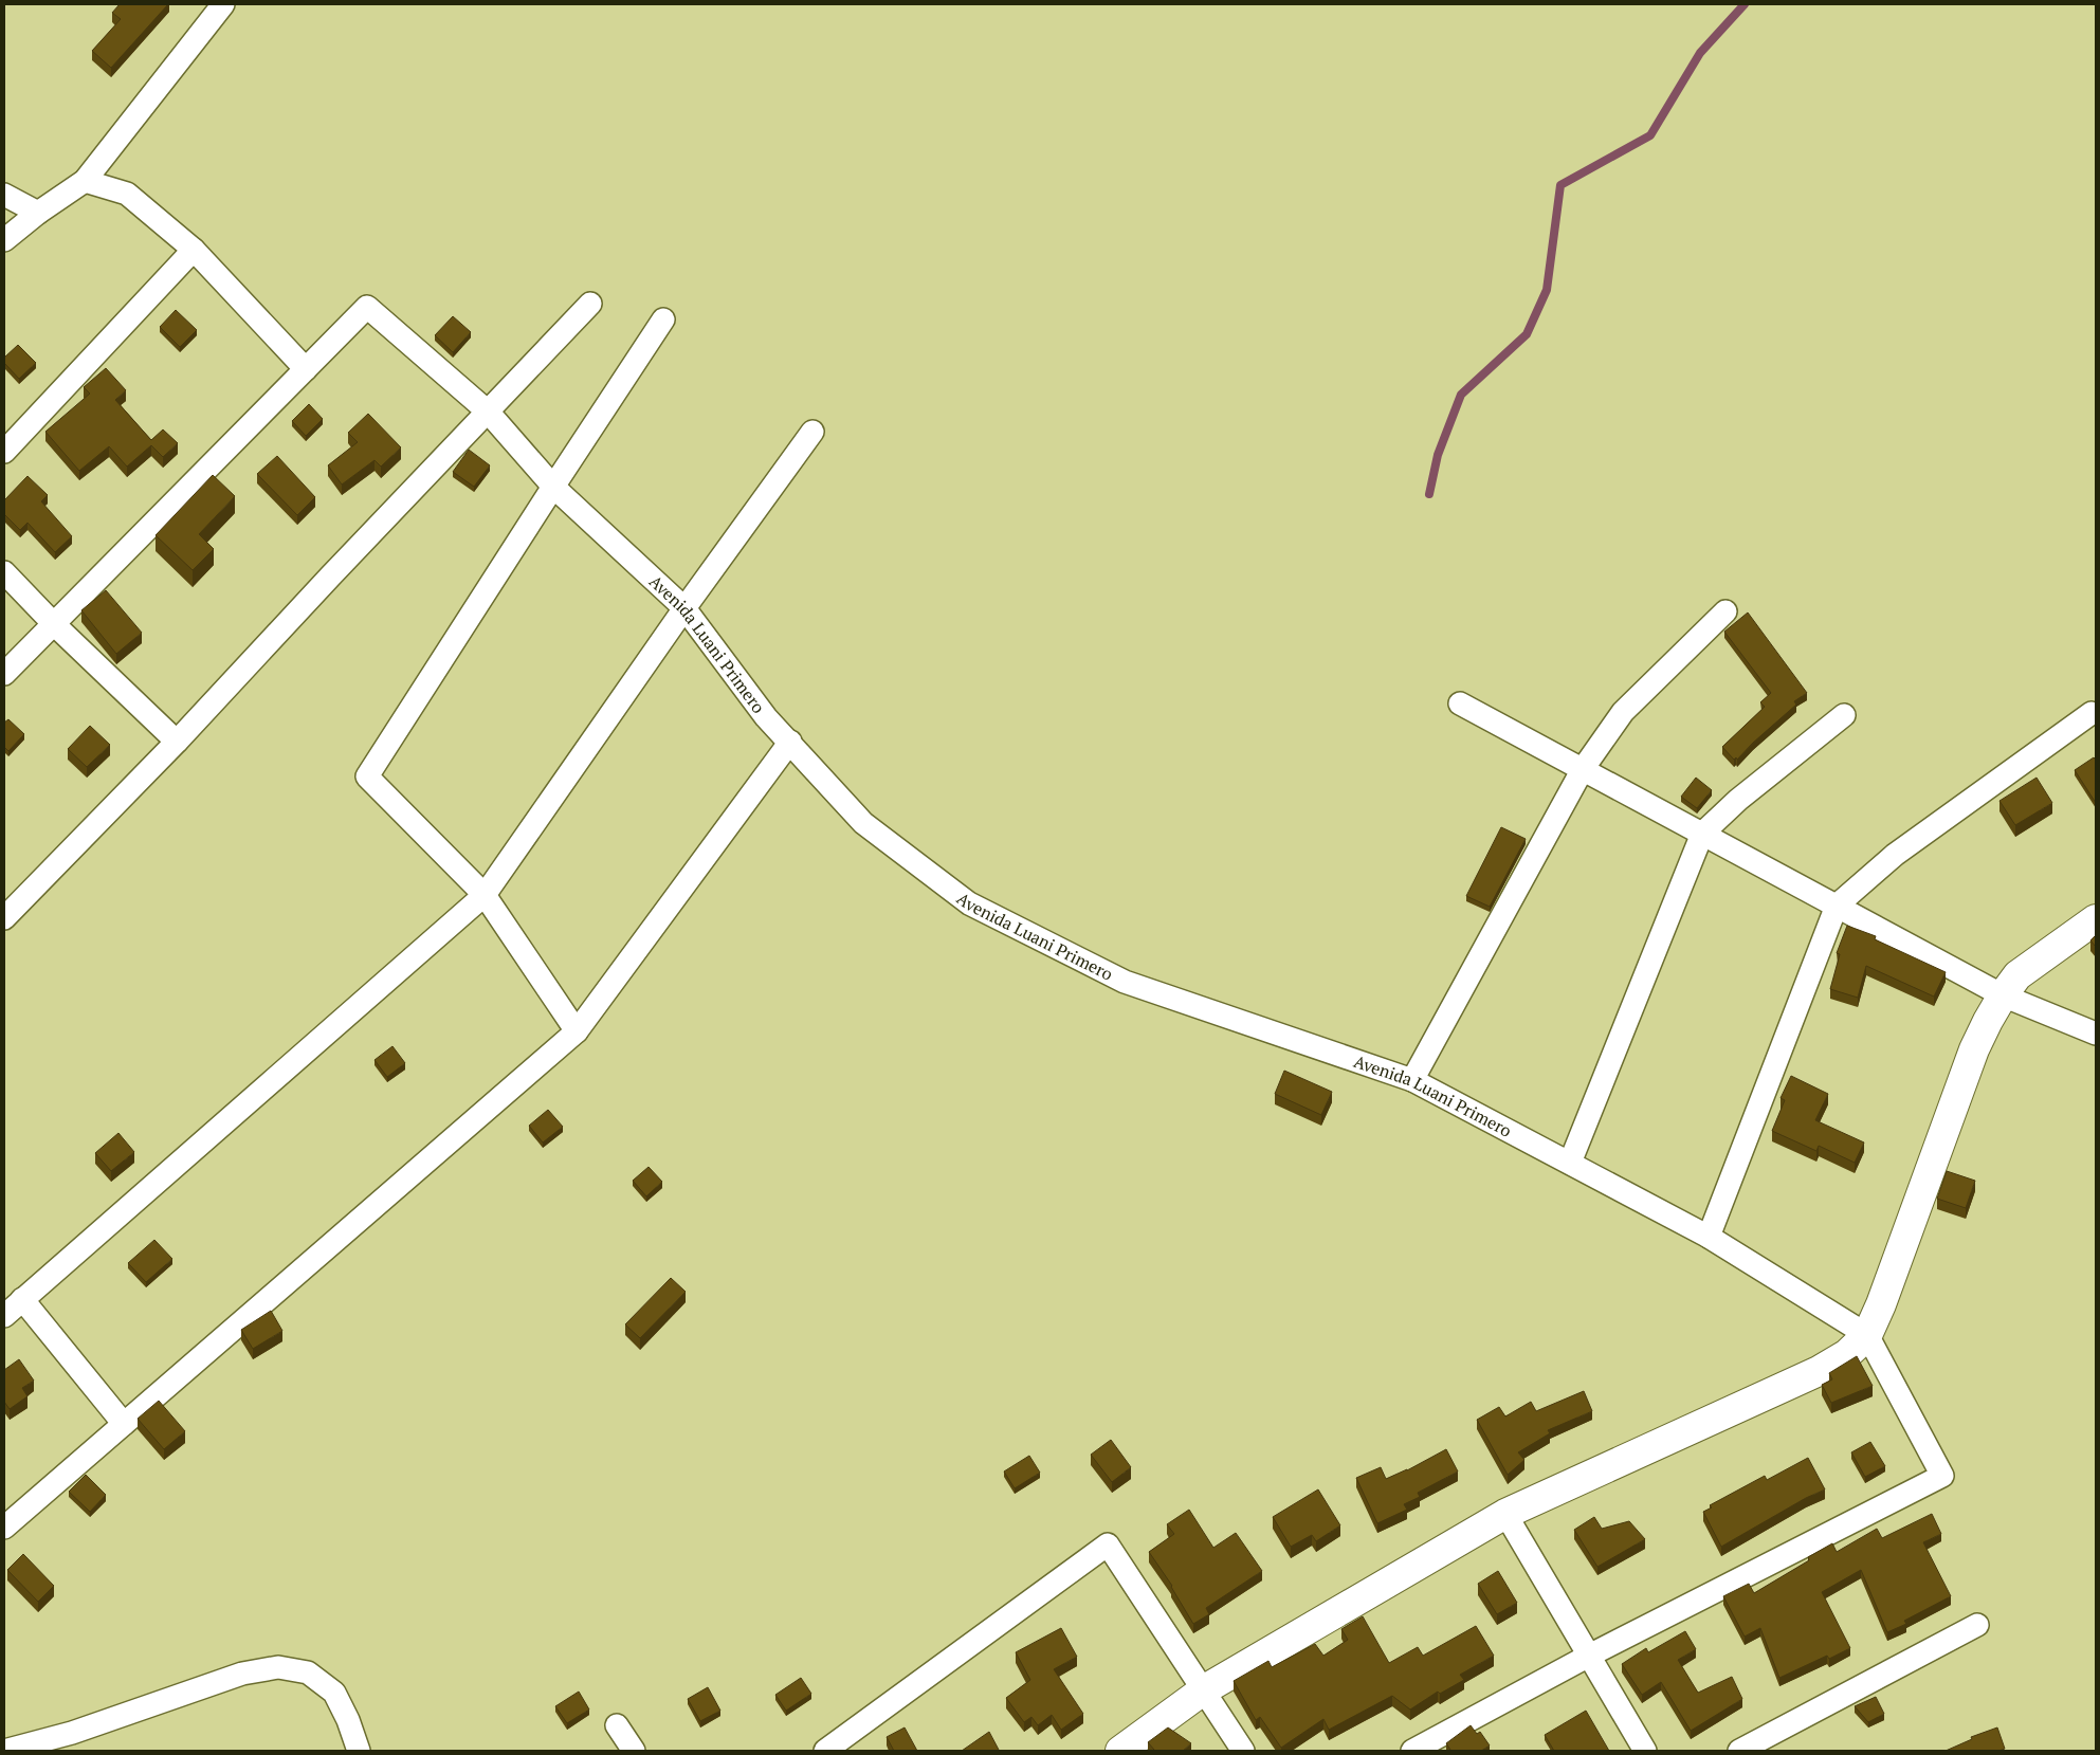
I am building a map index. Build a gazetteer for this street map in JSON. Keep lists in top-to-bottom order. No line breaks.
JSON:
{"streets":{"street":["Avenida Luani Primero"]}}
